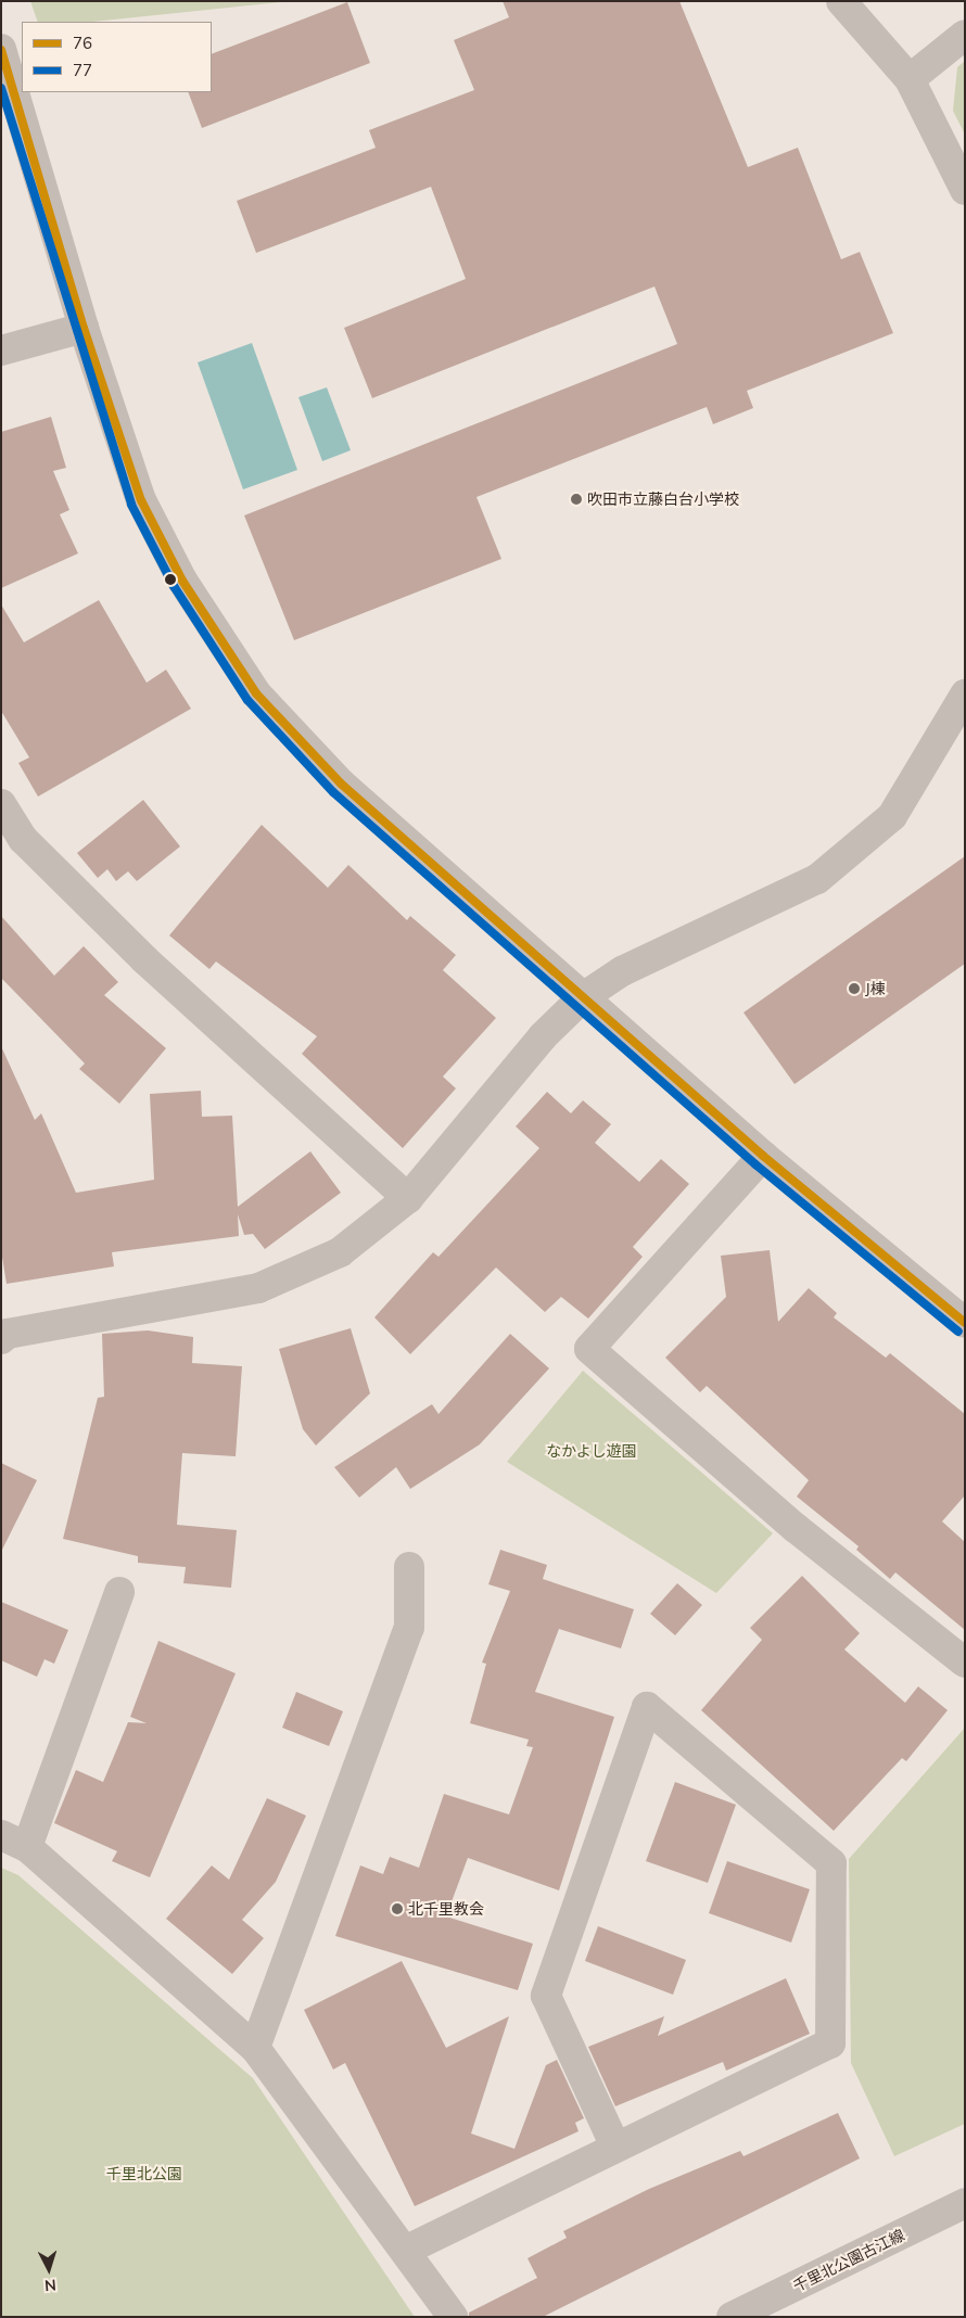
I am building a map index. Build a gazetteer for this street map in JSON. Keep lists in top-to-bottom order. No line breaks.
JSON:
{"streets":{"street":["千里北公園古江線"]},"parks":["なかよし遊園","千里北公園"],"places":["吹田市立藤白台小学校","J棟","北千里教会"],"lines":["transit line 76","transit line 77"],"legend":["76","77"],"north":"bottom"}
